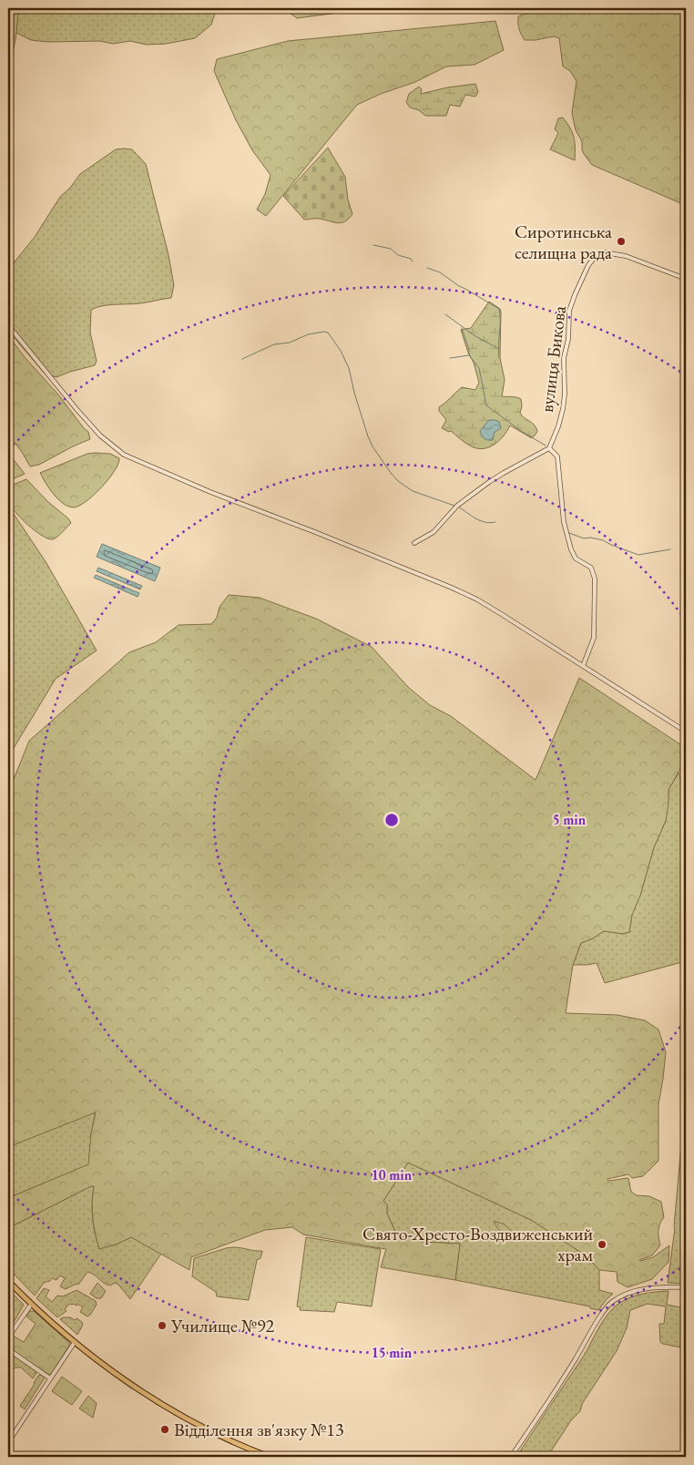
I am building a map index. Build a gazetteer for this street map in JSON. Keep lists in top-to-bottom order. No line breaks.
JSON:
{"streets":{"street":["вулиця Бикова"]},"places":["Сиротинська селищна рада","Свято-Хресто-Воздвиженський храм","Училище №92","Відділення зв'язку №13"],"rings":["5 min","10 min","15 min"]}
